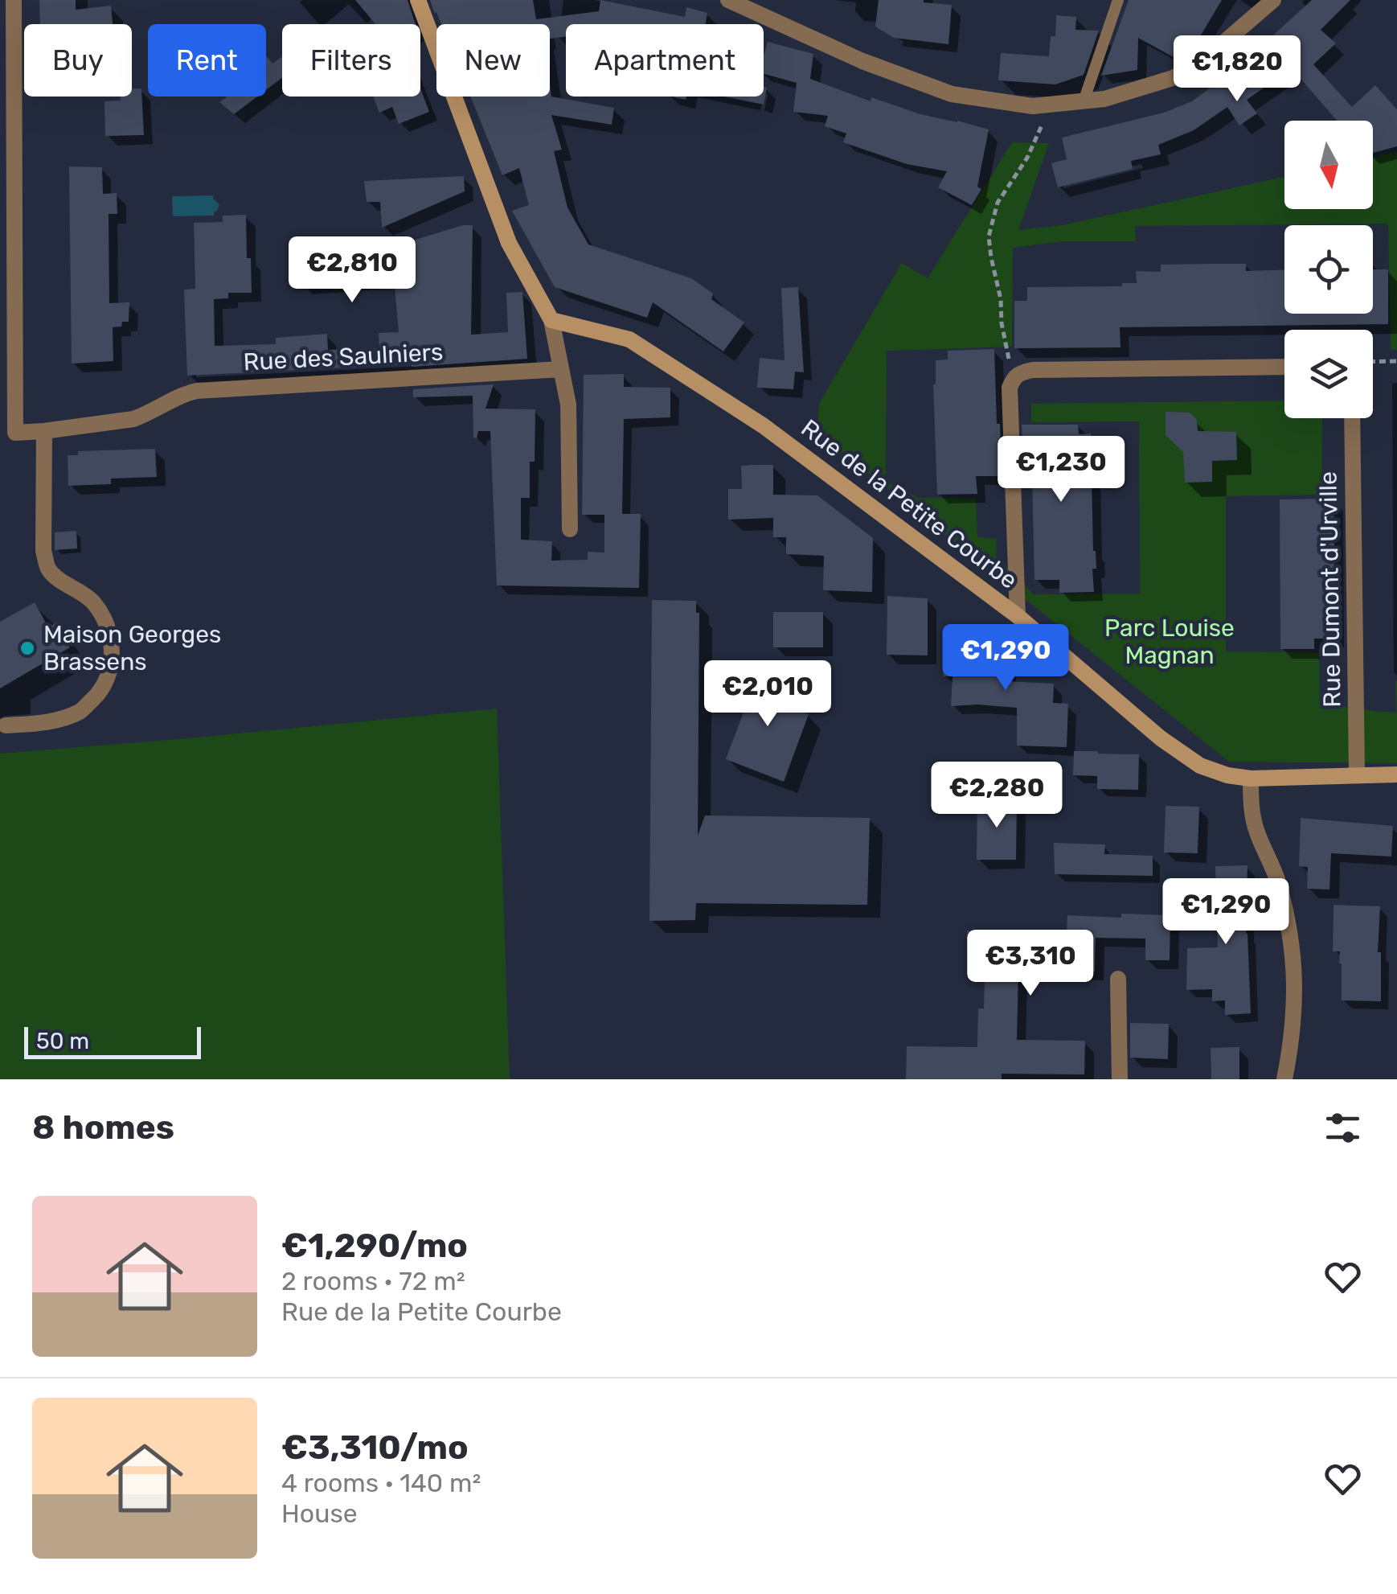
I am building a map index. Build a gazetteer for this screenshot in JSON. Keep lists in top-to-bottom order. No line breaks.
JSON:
{"streets":{"street":["Rue des Saulniers","Rue de la Petite Courbe","Rue Dumont d'Urville"]},"crossings":[["Rue de la Petite Courbe","Rue Dumont d'Urville"]],"parks":["Parc Louise Magnan"],"places":["Maison Georges Brassens"],"scale_bar":"50 m","north":"bottom","page":{"chip":["Buy","Rent","Filters","New","Apartment"],"price":["€1,820","€2,810","€1,230","€1,290","€2,010","€2,280","€1,290","€3,310"],"scale":"50 m","heading":"8 homes","list":[{"name":"€1,290/mo","note":"2 rooms · 72 m² · Rue de la Petite Courbe"},{"name":"€3,310/mo","note":"4 rooms · 140 m² · House"}]}}
